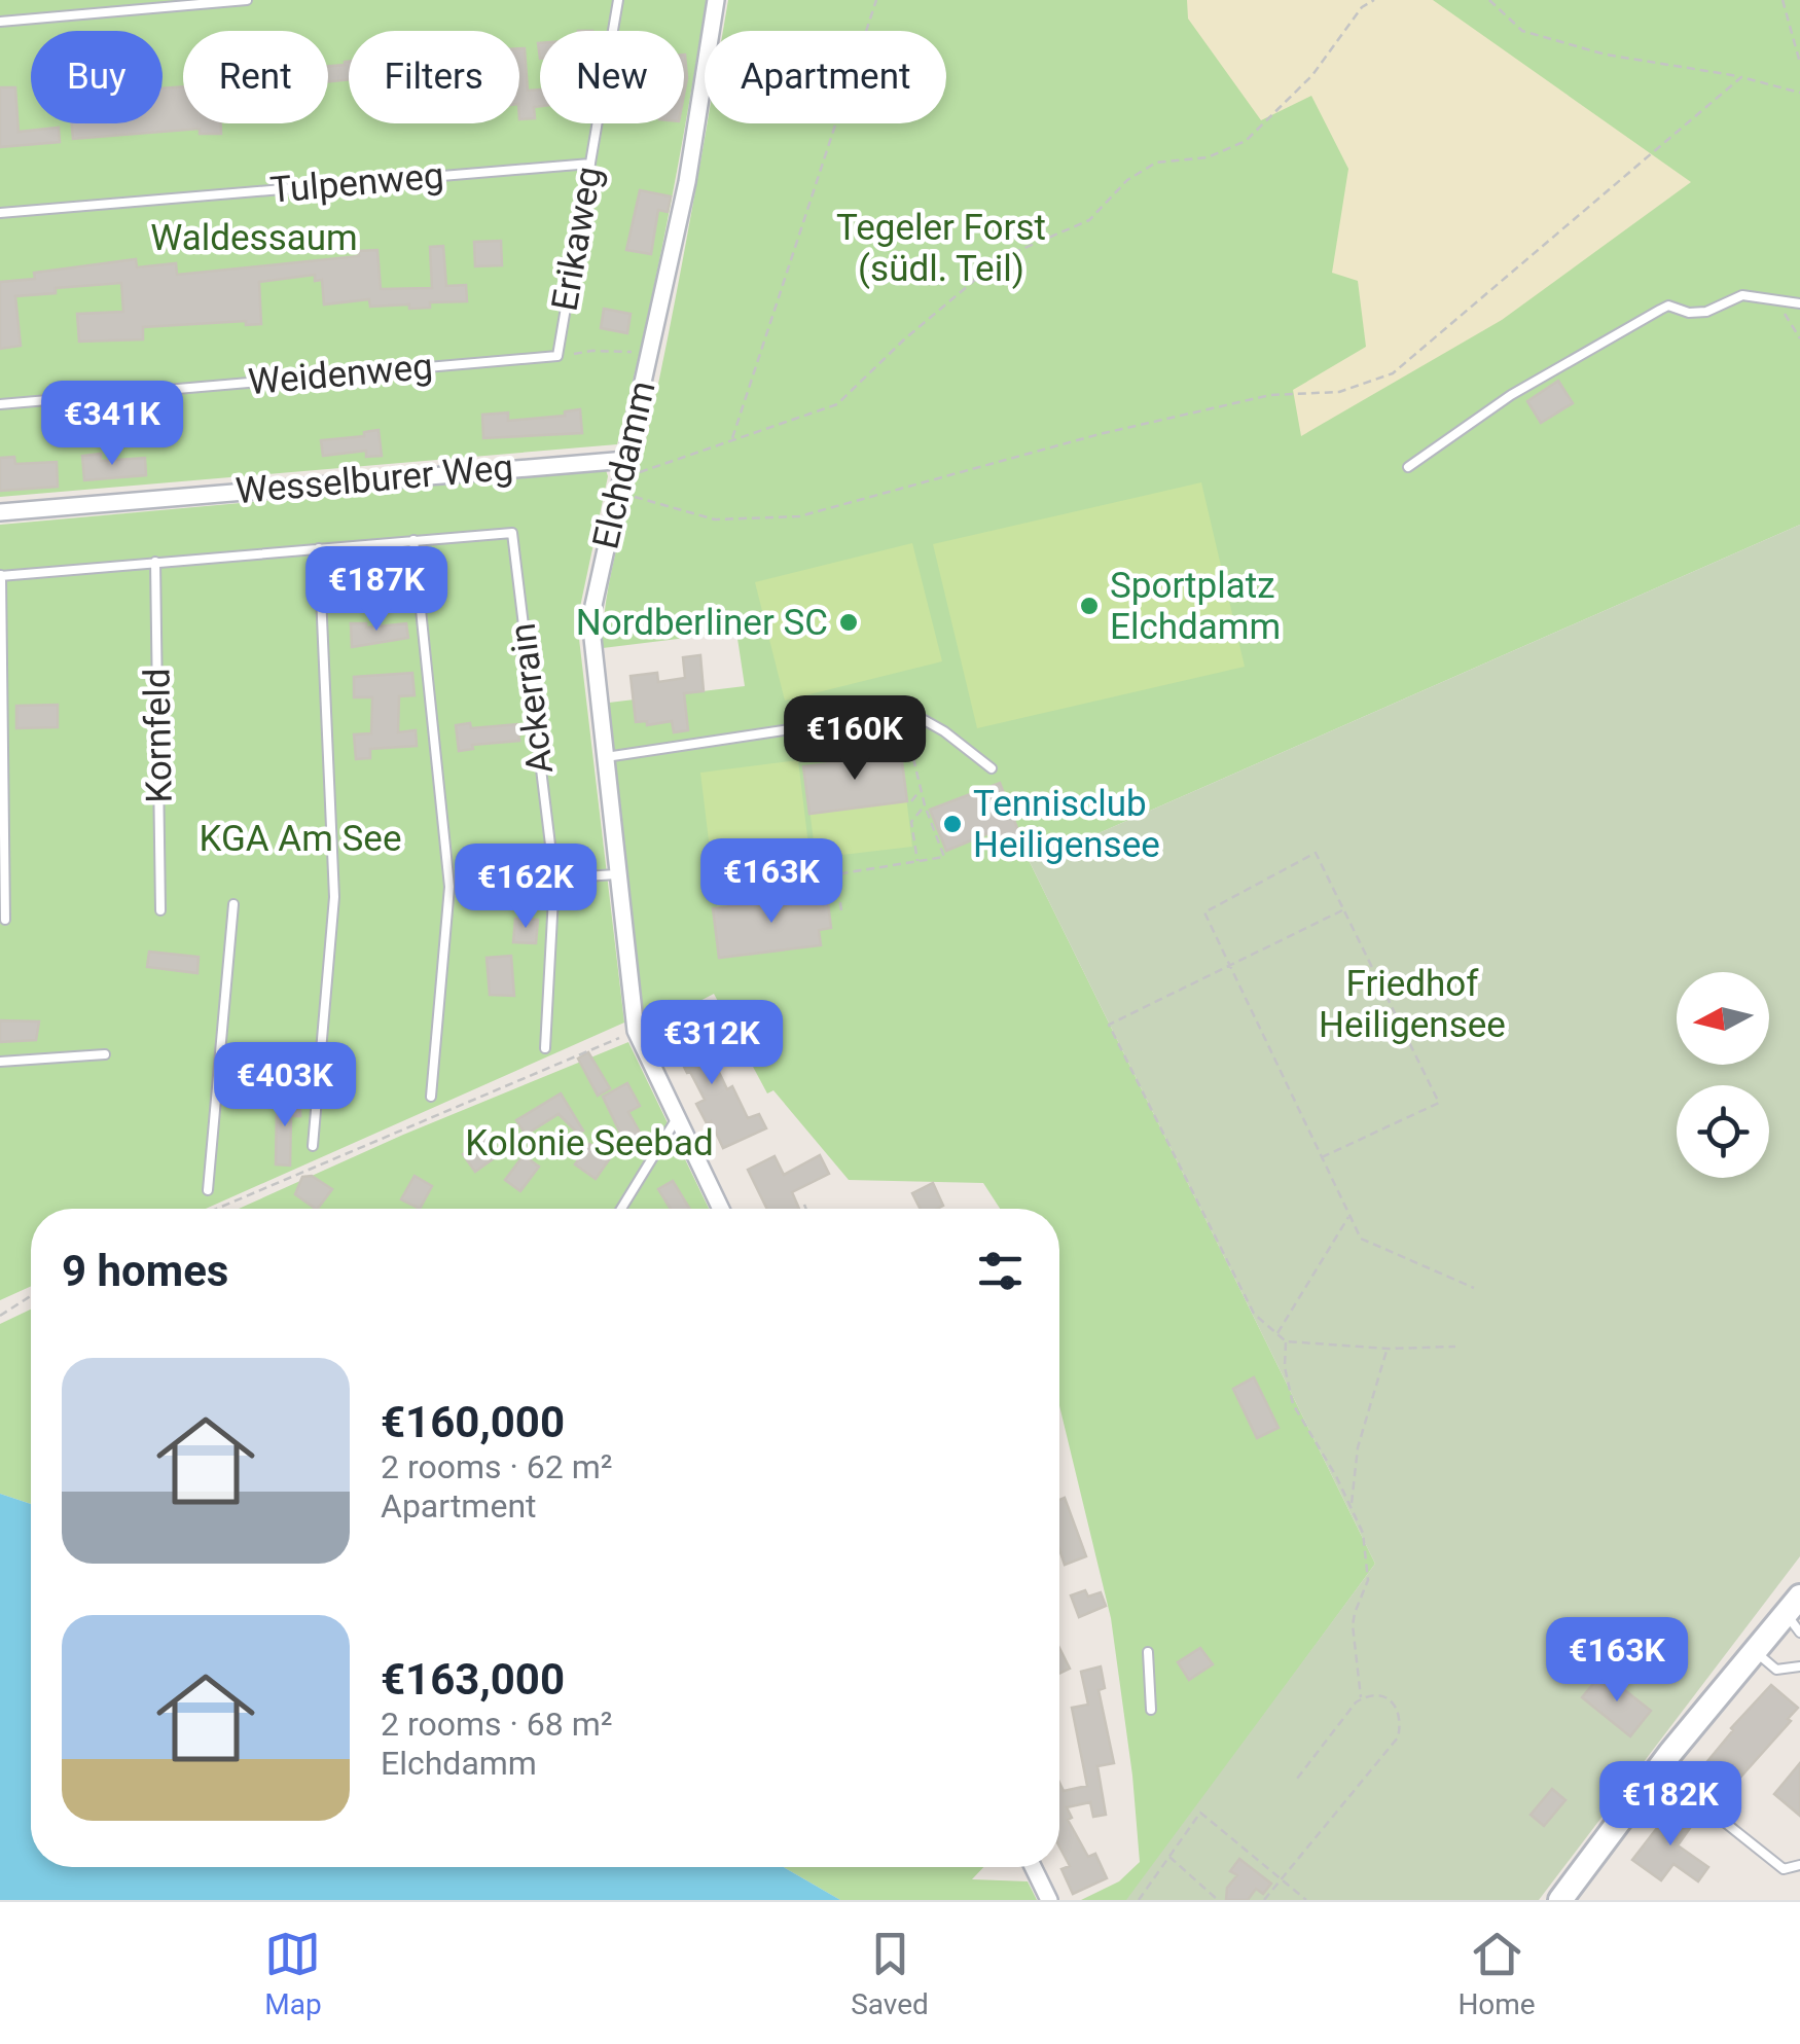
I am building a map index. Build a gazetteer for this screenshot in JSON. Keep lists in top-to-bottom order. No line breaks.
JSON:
{"streets":{"street":["Elchdamm","Wesselburer Weg"],"lane":["Tulpenweg","Erikaweg","Weidenweg","Ackerrain","Kornfeld"]},"crossings":[["Tulpenweg","Erikaweg"],["Erikaweg","Weidenweg"],["Elchdamm","Wesselburer Weg"]],"parks":["Tegeler Forst (südl. Teil)","Waldessaum","KGA Am See","Friedhof Heiligensee","Kolonie Seebad"],"places":["Sportplatz Elchdamm","Nordberliner SC","Tennisclub Heiligensee"],"north":"left","page":{"chip":["Buy","Rent","Filters","New","Apartment"],"price":["€341K","€187K","€160K","€163K","€162K","€312K","€403K","€163K","€182K"],"heading":"9 homes","list":[{"name":"€160,000","note":"2 rooms · 62 m² · Apartment"},{"name":"€163,000","note":"2 rooms · 68 m² · Elchdamm"}],"tabs":["Map","Saved","Home"]}}
